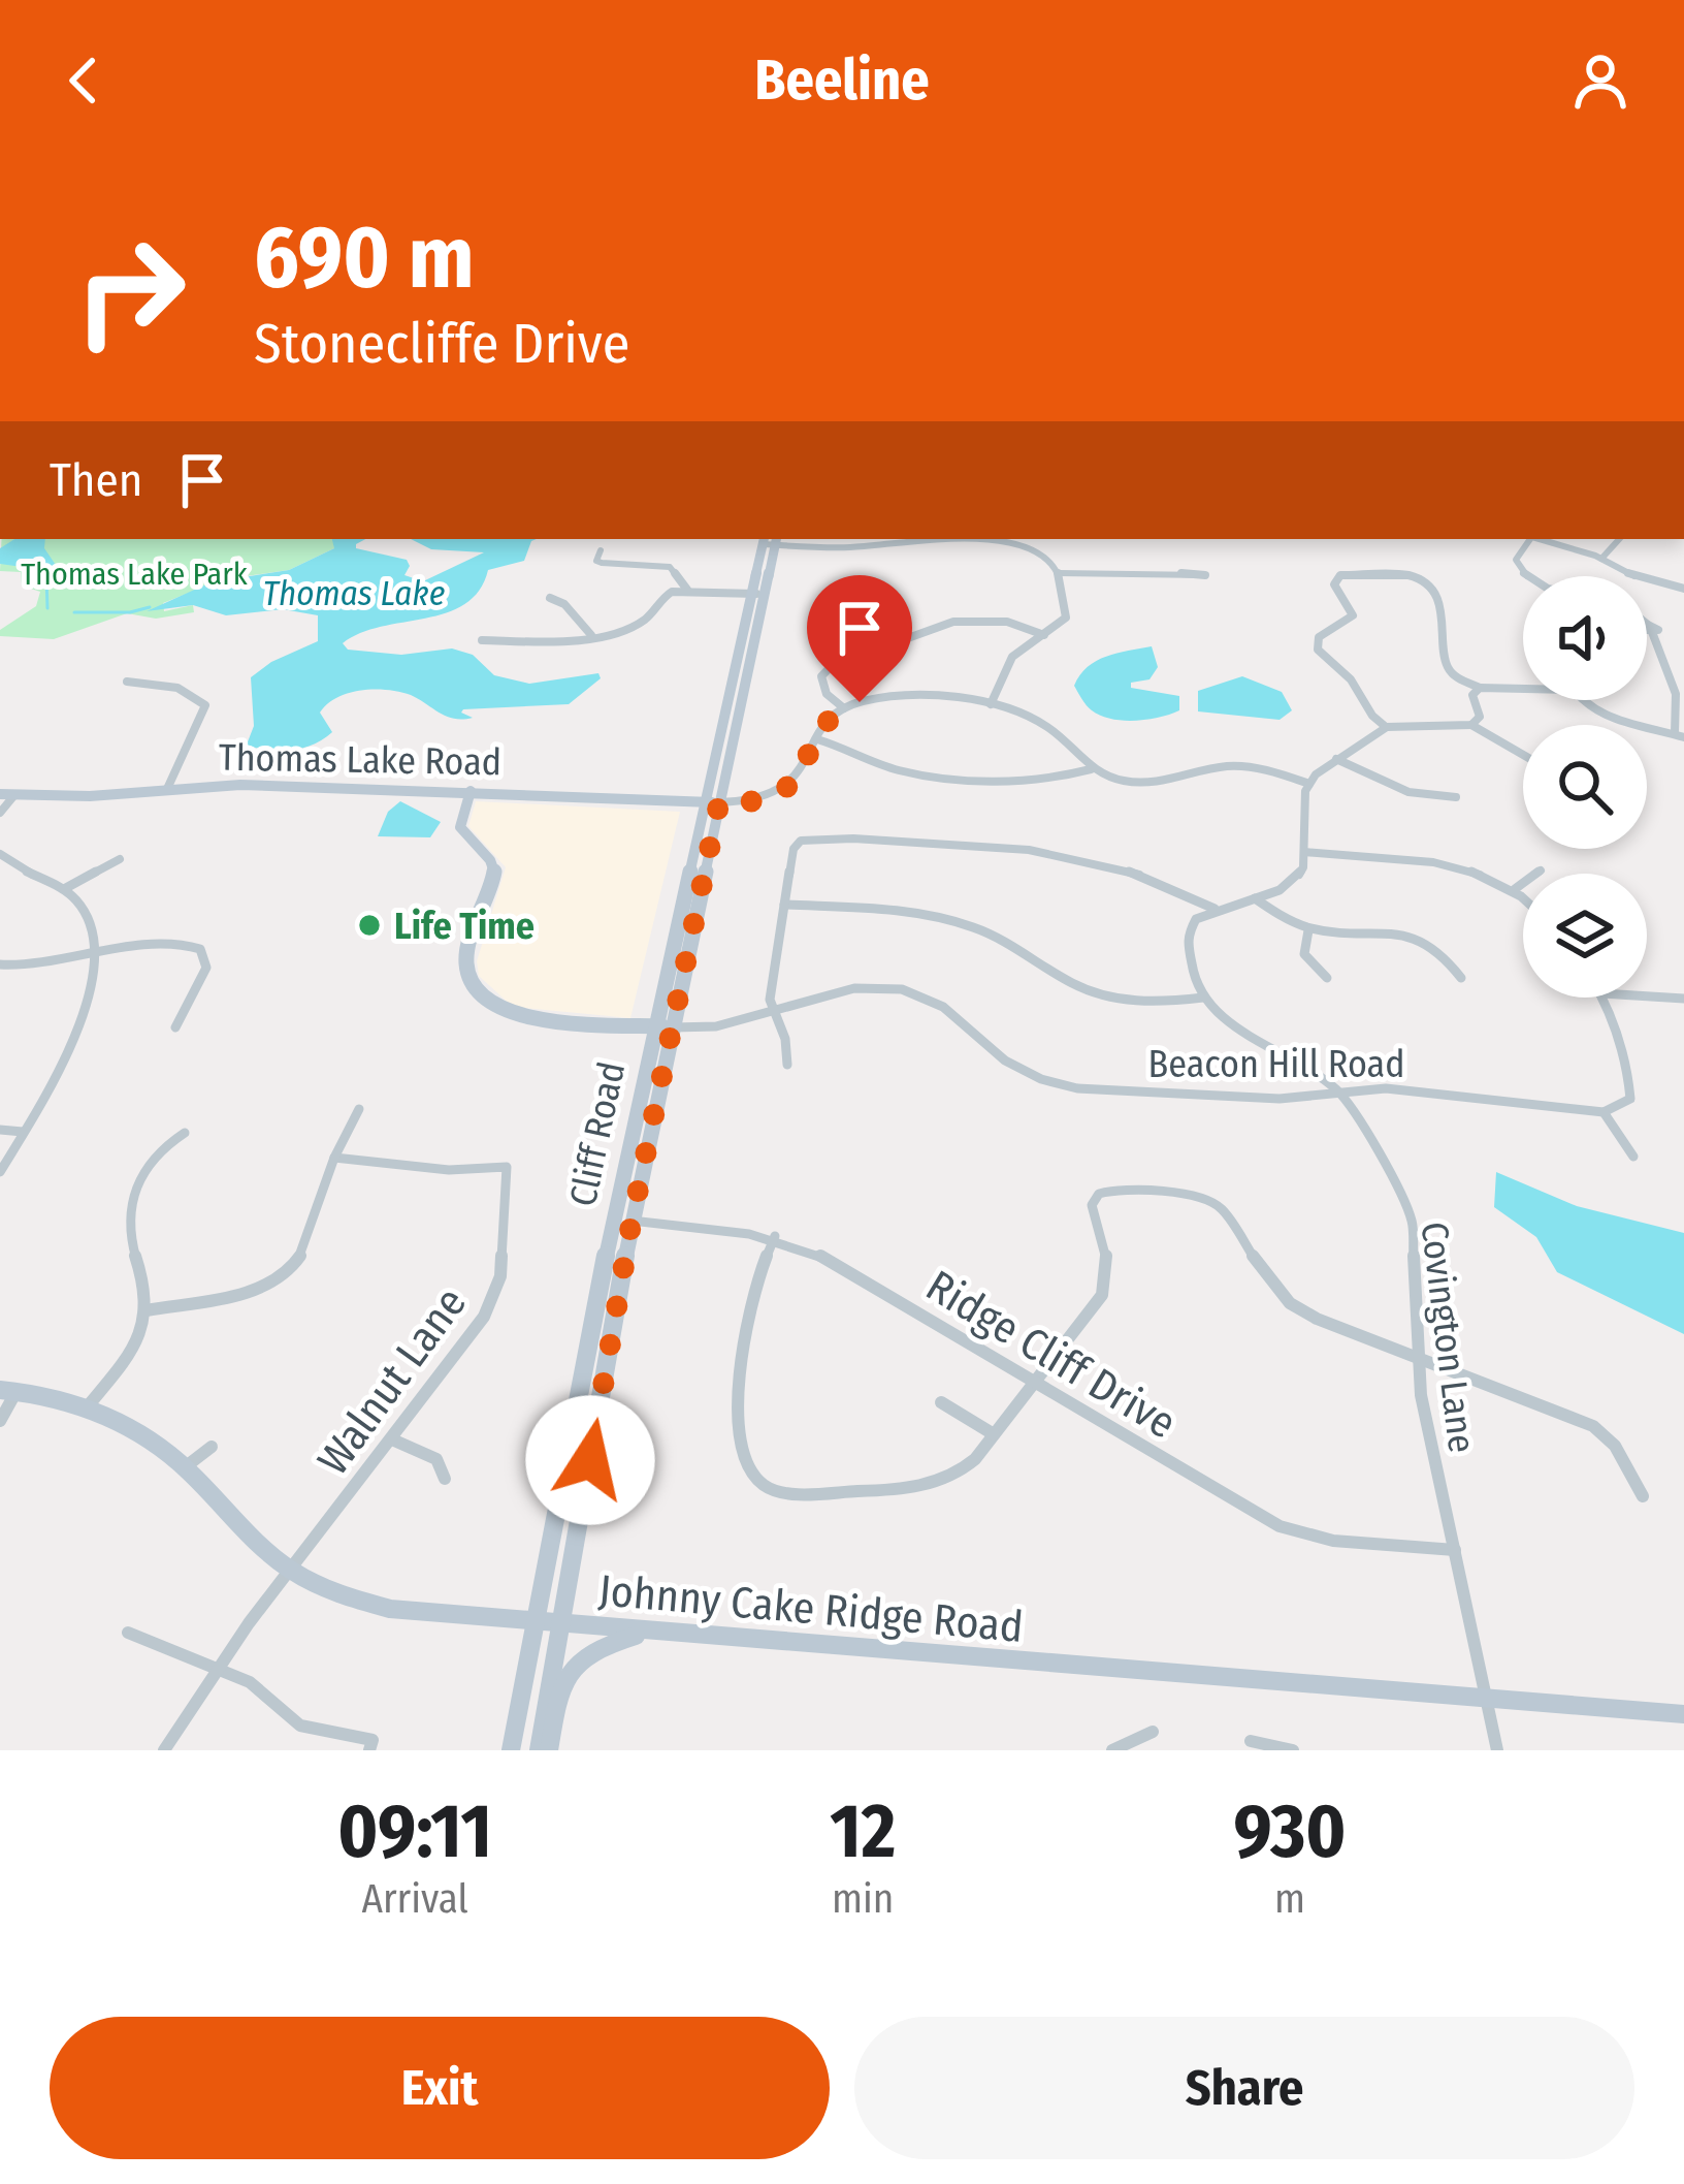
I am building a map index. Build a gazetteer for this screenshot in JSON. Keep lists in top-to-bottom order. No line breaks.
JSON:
{"streets":{"street":["Thomas Lake Road","Beacon Hill Road","Cliff Road","Covington Lane","Ridge Cliff Drive","Walnut Lane","Johnny Cake Ridge Road"]},"crossings":[["Thomas Lake Road","Cliff Road"],["Beacon Hill Road","Cliff Road"],["Beacon Hill Road","Covington Lane"],["Cliff Road","Ridge Cliff Drive"],["Cliff Road","Johnny Cake Ridge Road"],["Covington Lane","Ridge Cliff Drive"],["Covington Lane","Johnny Cake Ridge Road"],["Walnut Lane","Johnny Cake Ridge Road"]],"water":["Thomas Lake"],"parks":["Thomas Lake Park"],"places":["Life Time"],"page":{"header":"Beeline","turn":["690 m","Stonecliffe Drive"],"then":"Then","eta":["09:11","Arrival","12","min","930","m"],"buttons":["Exit","Share"]}}
